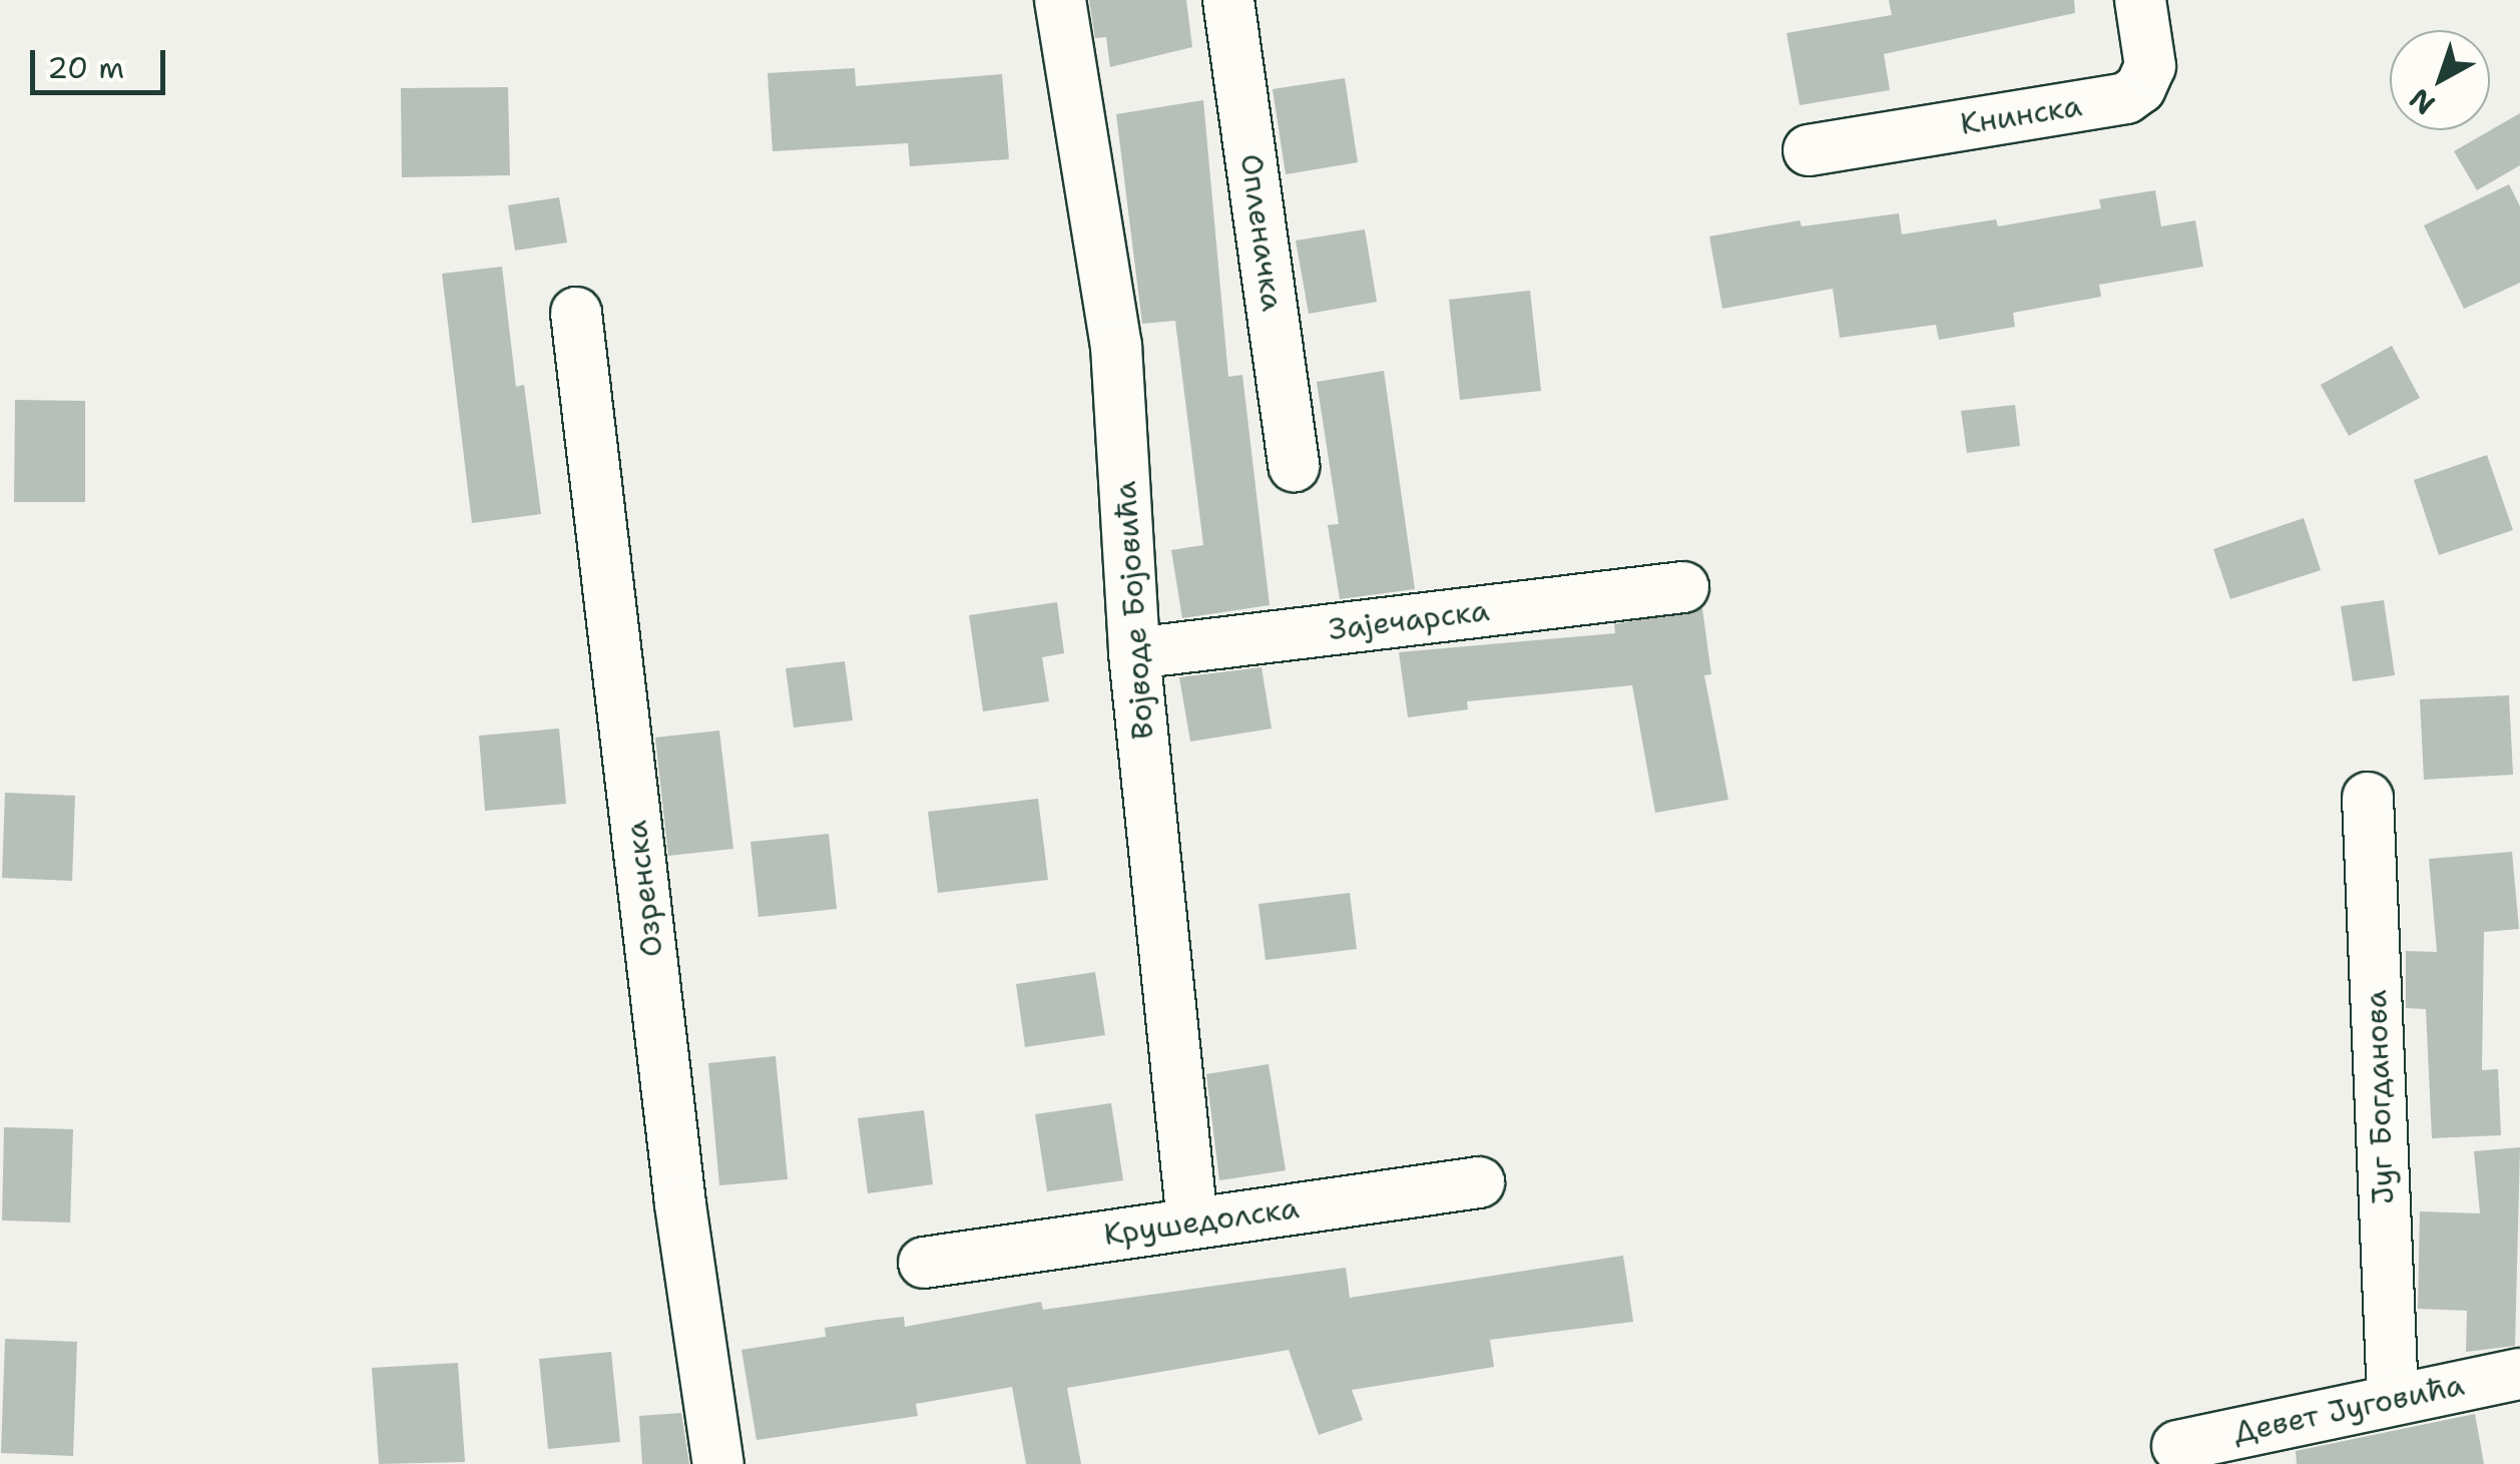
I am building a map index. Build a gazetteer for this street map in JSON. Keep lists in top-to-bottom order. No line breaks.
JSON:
{"streets":{"street":["Книнска","Опленачка","Војводе Бојовића","Зајечарска","Озренска","Југ Богданова","Крушедолска","Девет Југовића"]},"crossings":[["Војводе Бојовића","Зајечарска"],["Војводе Бојовића","Крушедолска"],["Југ Богданова","Девет Југовића"]],"scale_bar":"20 m","north":"bottom left"}
